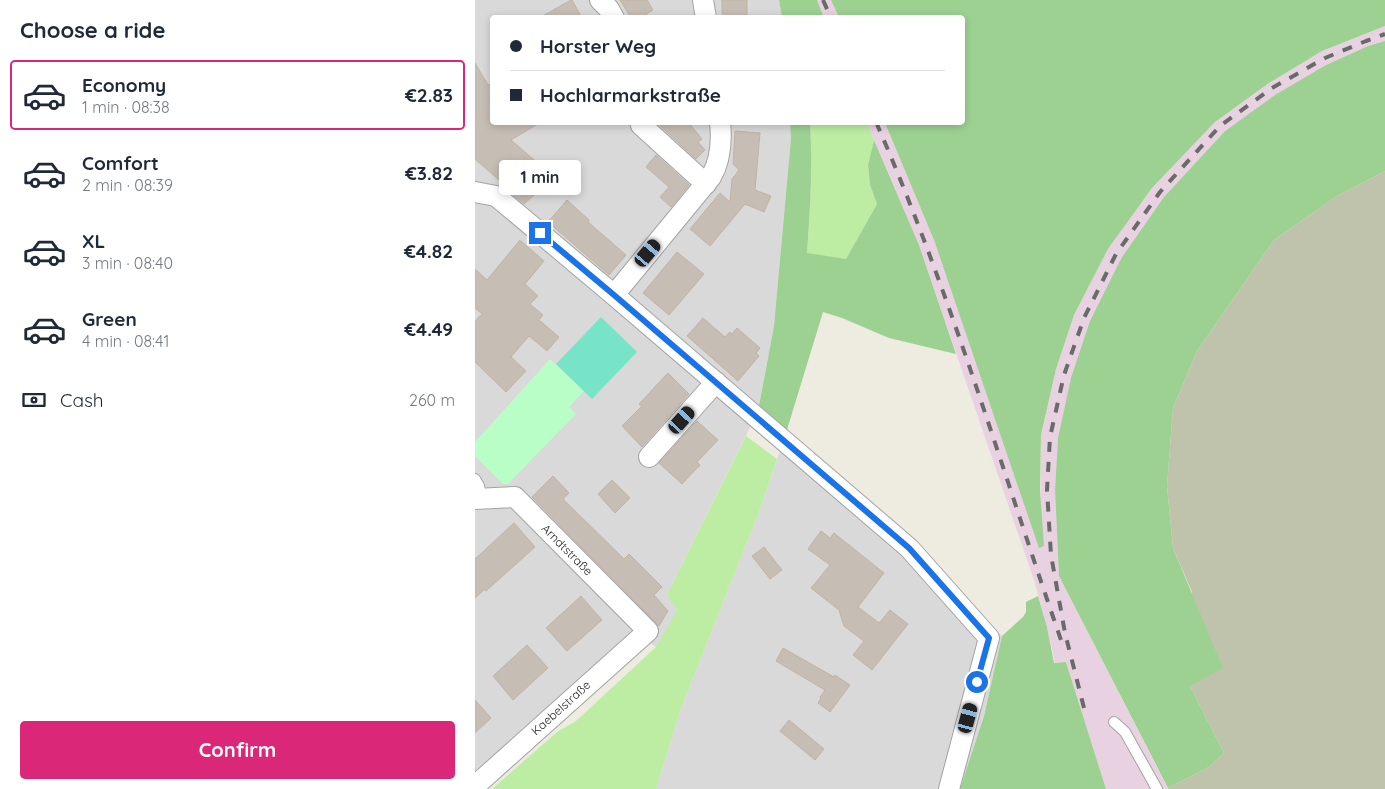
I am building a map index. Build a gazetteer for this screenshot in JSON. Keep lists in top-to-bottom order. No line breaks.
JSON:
{"streets":{"street":["Arndtstraße","Kaebelstraße"]},"crossings":[["Arndtstraße","Kaebelstraße"]],"page":{"heading":"Choose a ride","banner":["Horster Weg","Hochlarmarkstraße"],"list":[{"name":"Economy","note":"1 min · 08:38","value":"€2.83"},{"name":"Comfort","note":"2 min · 08:39","value":"€3.82"},{"name":"XL","note":"3 min · 08:40","value":"€4.82"},{"name":"Green","note":"4 min · 08:41","value":"€4.49"}],"bubble":"1 min","pay":["Cash","260 m"],"buttons":"Confirm"}}
